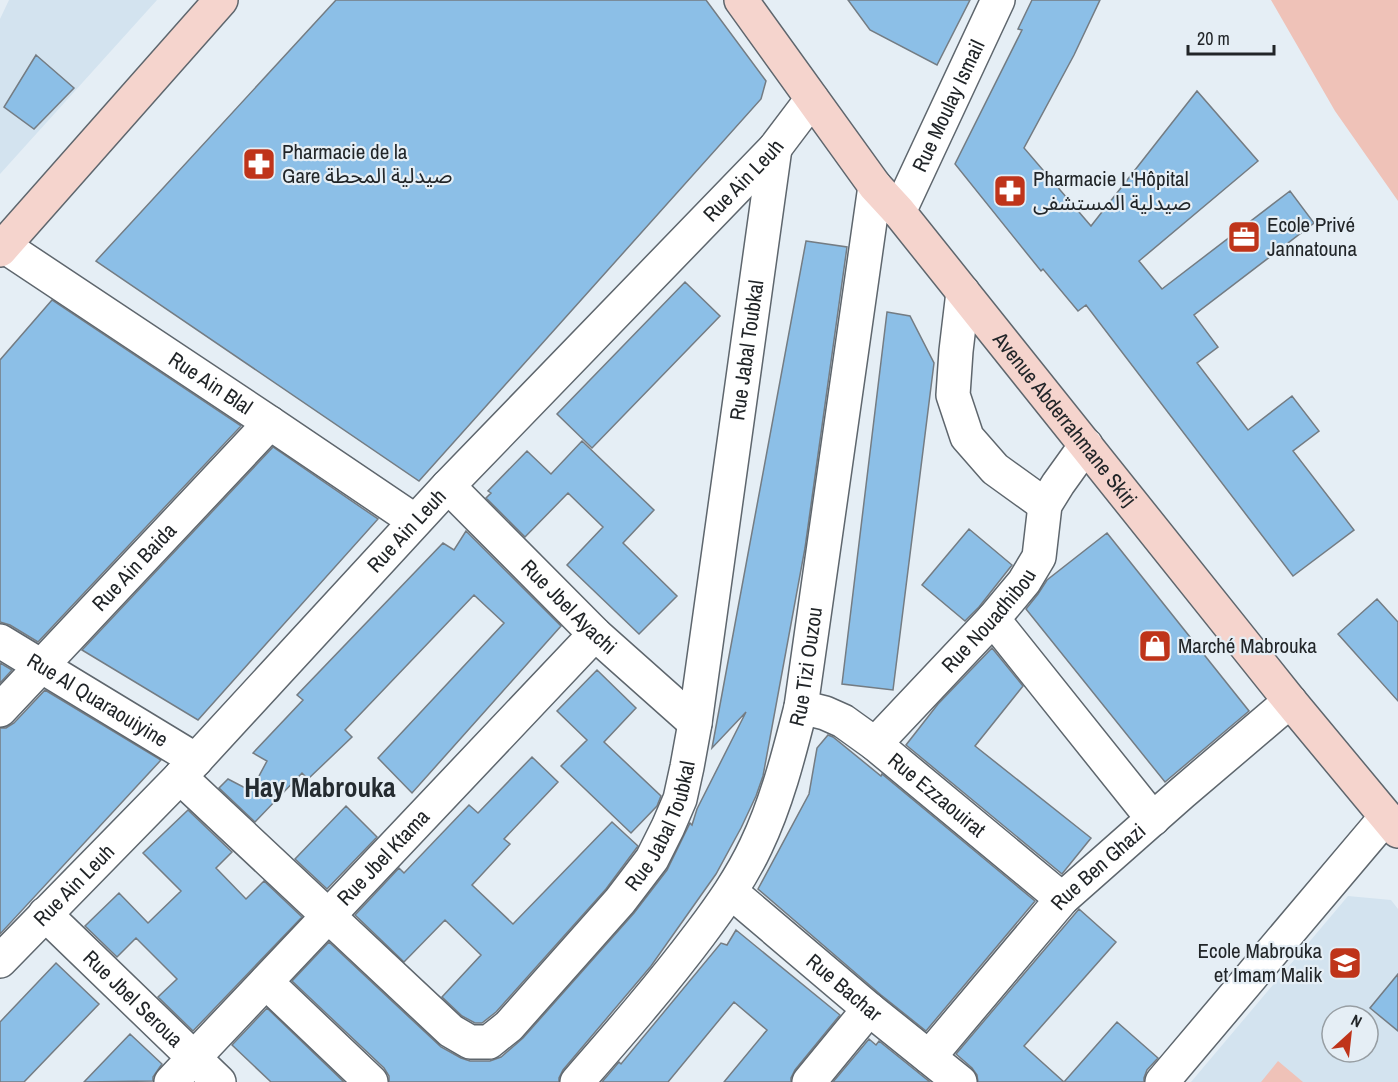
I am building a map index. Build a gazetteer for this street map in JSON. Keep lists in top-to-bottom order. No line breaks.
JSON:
{"streets":{"street":["Rue Moulay Ismail","Rue Ain Leuh","Rue Jabal Toubkal","Rue Ain Blal","Avenue Abderrahmane Skirj","Rue Ain Baida","Rue Jbel Ayachi","Rue Nouadhibou","Rue Tizi Ouzou","Rue Al Quaraouiyine","Rue Ezzaouirat","Rue Jbel Ktama","Rue Ben Ghazi","Rue Bachar","Rue Jbel Seroua"]},"crossings":[["Rue Moulay Ismail","Avenue Abderrahmane Skirj"],["Rue Ain Leuh","Rue Jabal Toubkal"],["Rue Ain Leuh","Rue Ain Blal"],["Rue Ain Leuh","Avenue Abderrahmane Skirj"],["Rue Ain Leuh","Rue Jbel Ayachi"],["Rue Ain Leuh","Rue Al Quaraouiyine"],["Rue Ain Leuh","Rue Jbel Seroua"],["Rue Jabal Toubkal","Rue Jbel Ayachi"],["Rue Jabal Toubkal","Rue Al Quaraouiyine"],["Rue Jabal Toubkal","Rue Jbel Ktama"],["Rue Ain Blal","Rue Ain Baida"],["Avenue Abderrahmane Skirj","Rue Nouadhibou"],["Avenue Abderrahmane Skirj","Rue Tizi Ouzou"],["Avenue Abderrahmane Skirj","Rue Ben Ghazi"],["Rue Ain Baida","Rue Al Quaraouiyine"],["Rue Jbel Ayachi","Rue Jbel Ktama"],["Rue Nouadhibou","Rue Ezzaouirat"],["Rue Tizi Ouzou","Rue Ezzaouirat"],["Rue Tizi Ouzou","Rue Bachar"],["Rue Ezzaouirat","Rue Ben Ghazi"],["Rue Jbel Ktama","Rue Jbel Seroua"],["Rue Ben Ghazi","Rue Bachar"]],"districts":["Hay Mabrouka"],"places":{"pharmacy":["Pharmacie de la Gare صيدلية المحطة","Pharmacie L'Hôpital صيدلية المستشفى"],"office":["Ecole Privé Jannatouna"],"shop":["Marché Mabrouka"],"school or university":["Ecole Mabrouka et Imam Malik"]},"scale_bar":"20 m","north":"top right"}
